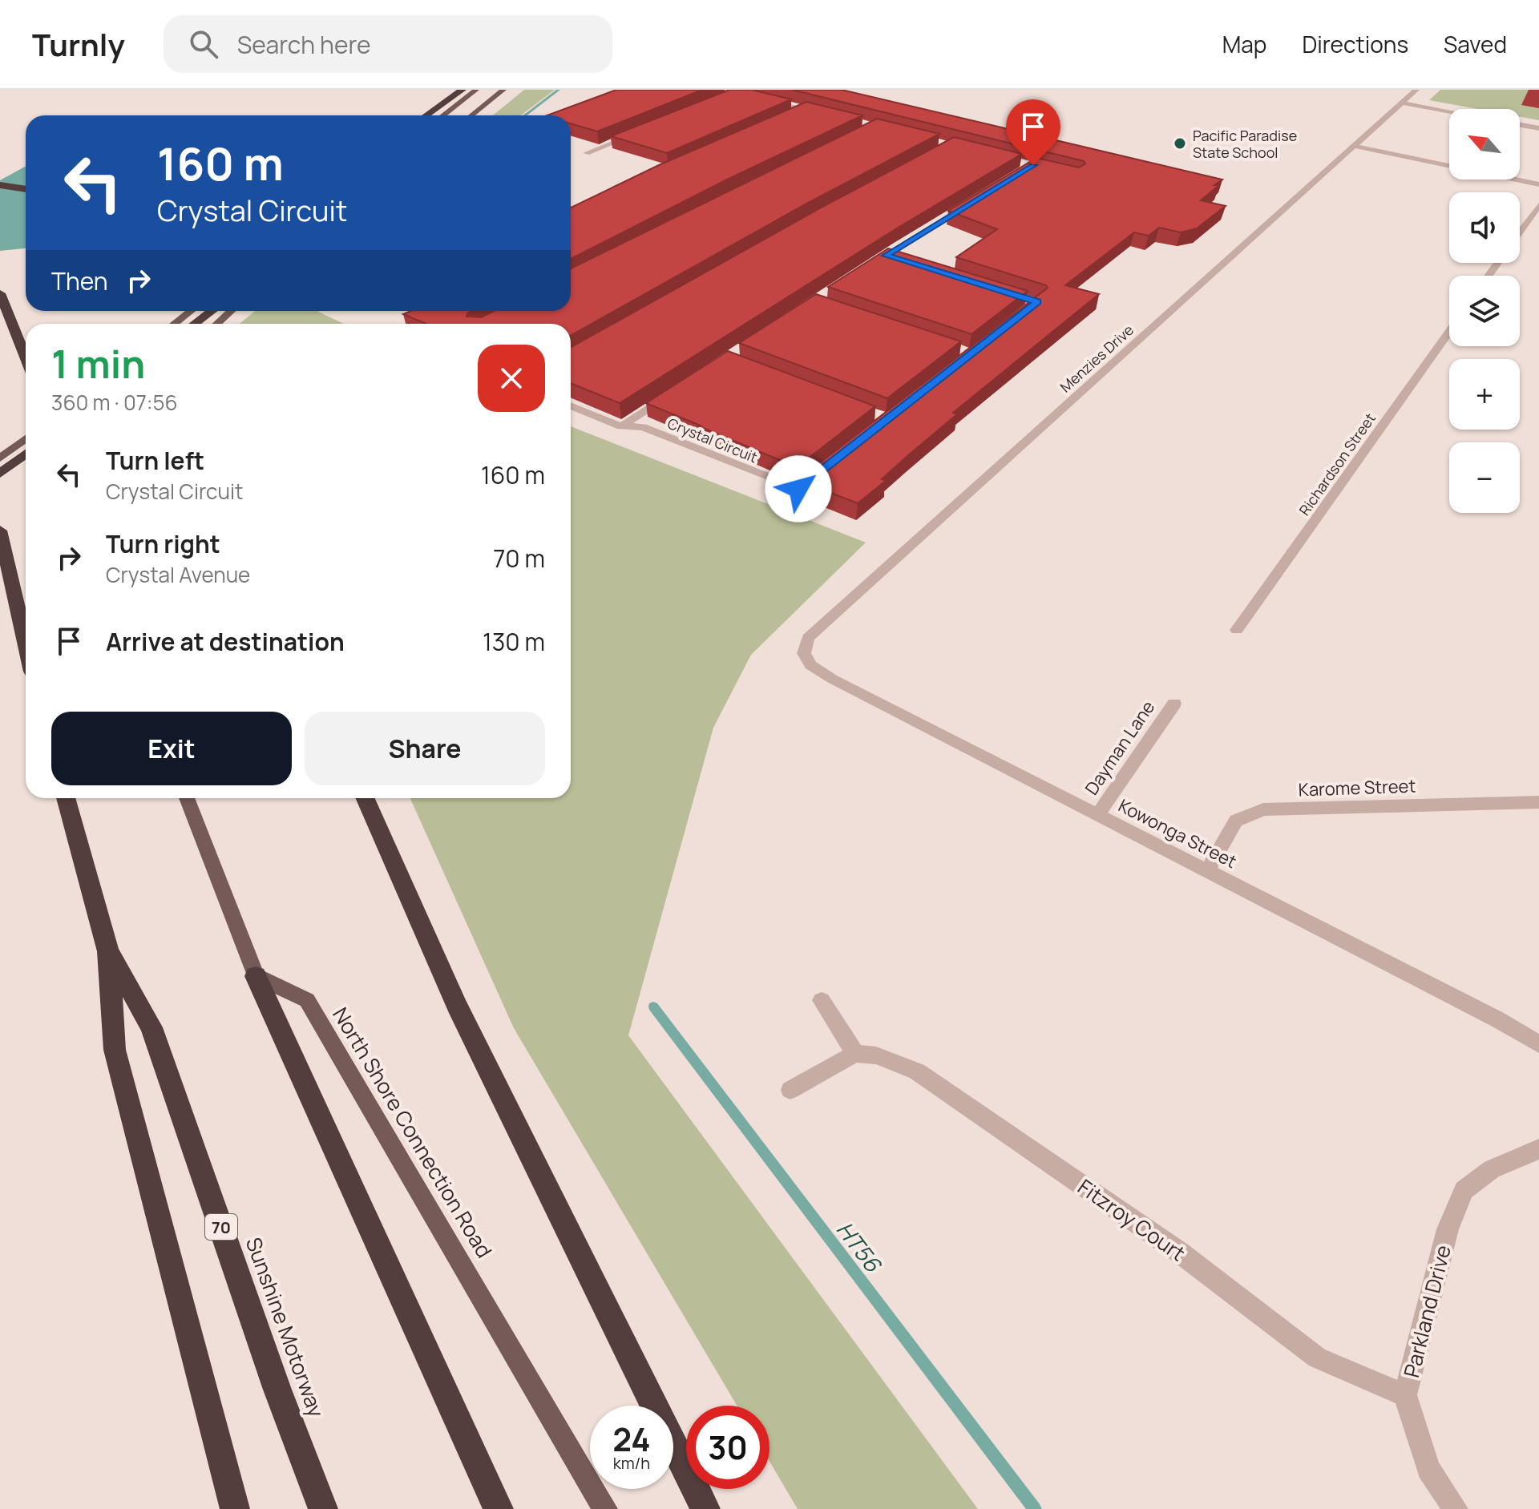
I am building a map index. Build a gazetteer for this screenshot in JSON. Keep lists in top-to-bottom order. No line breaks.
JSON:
{"streets":{"highway":["70","Sunshine Motorway"],"main road":["North Shore Connection Road"],"street":["Menzies Drive","Crystal Circuit","Richardson Street","Dayman Lane","Karome Street","Kowonga Street","Fitzroy Court","Parkland Drive"]},"crossings":[["Menzies Drive","Kowonga Street"],["Dayman Lane","Kowonga Street"],["Karome Street","Kowonga Street"],["Fitzroy Court","Parkland Drive"]],"water":["HT56"],"places":["Pacific Paradise State School"],"north":"top left","page":{"header":"Turnly","search":"Search here","nav":["Map","Directions","Saved"],"map_buttons":["+","−"],"turn":["160 m","Crystal Circuit"],"then":"Then","heading":["1 min","360 m · 07:56"],"list":[{"name":"Turn left","note":"Crystal Circuit","value":"160 m"},{"name":"Turn right","note":"Crystal Avenue","value":"70 m"},{"name":"Arrive at destination","value":"130 m"}],"buttons":["Exit","Share"],"speed":"24 km/h","limit":"30"}}
